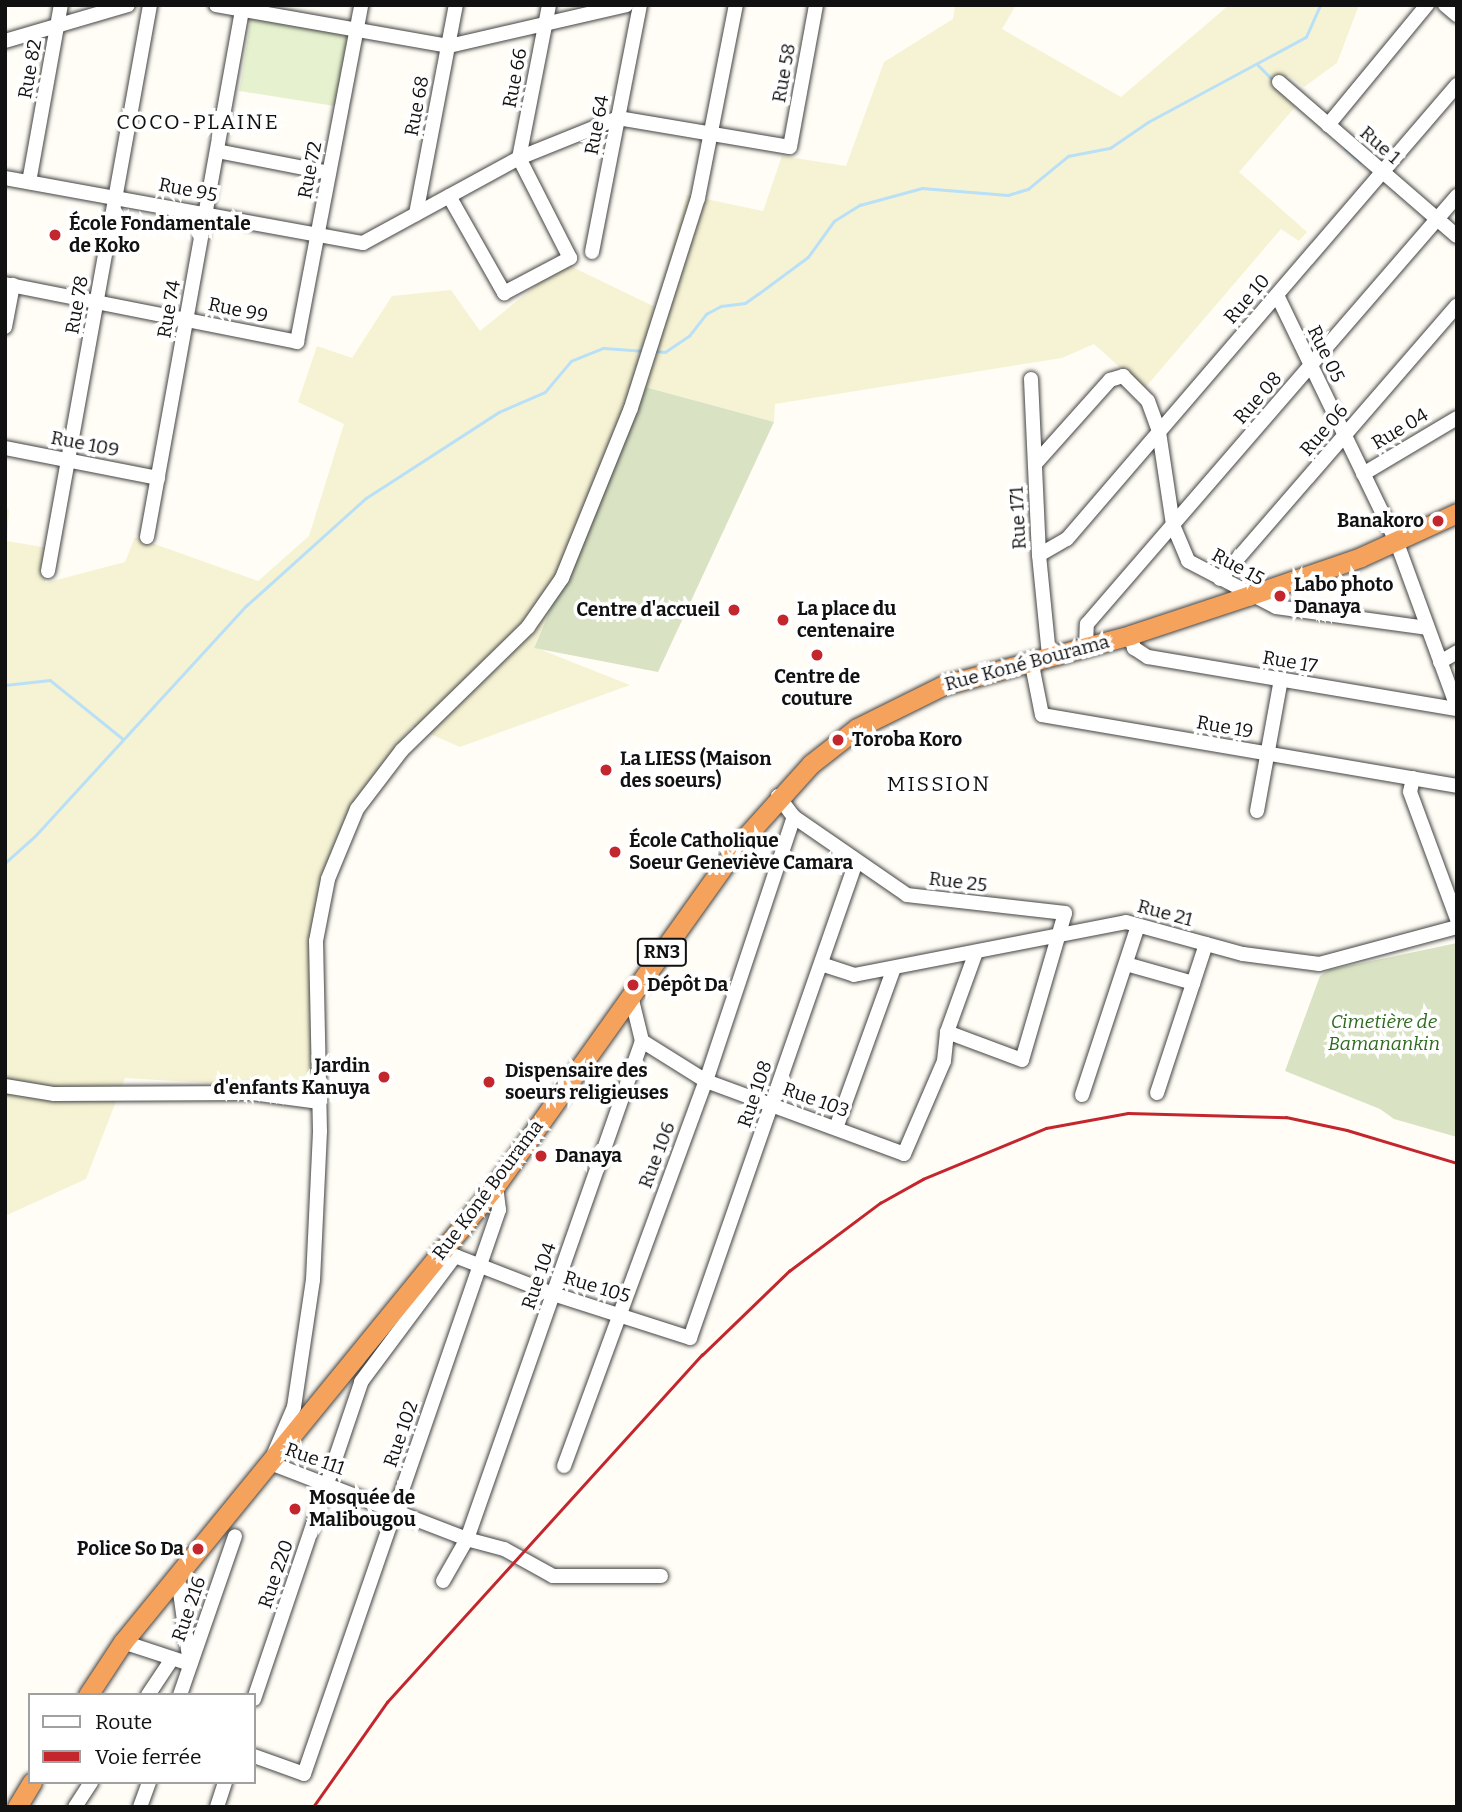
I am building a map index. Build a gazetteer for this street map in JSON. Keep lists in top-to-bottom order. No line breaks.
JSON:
{"streets":{"highway":["Rue Koné Bourama","RN3"],"street":["Rue 82","Rue 58","Rue 66","Rue 68","Rue 64","Rue 1","Rue 72","Rue 95","Rue 10","Rue 78","Rue 74","Rue 99","Rue 05","Rue 08","Rue 04","Rue 06","Rue 109","Rue 171","Rue 15","Rue 17","Rue 19","Rue 25","Rue 21","Rue 108","Rue 103","Rue 106","Rue 104","Rue 105","Rue 102","Rue 111","Rue 220","Rue 216"]},"crossings":[["Rue 82","Rue 95"],["Rue 68","Rue 95"],["Rue 1","Rue 10"],["Rue 1","Rue 08"],["Rue 72","Rue 95"],["Rue 72","Rue 99"],["Rue 95","Rue 78"],["Rue 95","Rue 74"],["Rue 10","Rue 05"],["Rue 10","Rue 171"],["Rue 10","Rue 15"],["Rue 78","Rue 99"],["Rue 78","Rue 109"],["Rue 74","Rue 99"],["Rue 74","Rue 109"],["Rue 05","Rue 08"],["Rue 05","Rue 04"],["Rue 05","Rue 06"],["Rue 05","Rue 15"],["Rue 05","Rue 17"],["Rue 05","Rue Koné Bourama"],["Rue 08","Rue 15"],["Rue 08","Rue Koné Bourama"],["Rue 06","Rue 15"],["Rue 171","Rue 15"],["Rue 171","Rue Koné Bourama"],["Rue 171","Rue 19"],["Rue 15","Rue Koné Bourama"],["Rue 17","Rue Koné Bourama"],["Rue Koné Bourama","Rue 19"],["Rue Koné Bourama","Rue 25"],["Rue Koné Bourama","Rue 104"],["Rue Koné Bourama","Rue 102"],["Rue Koné Bourama","Rue 111"],["Rue 25","Rue 21"],["Rue 25","Rue 108"],["Rue 25","Rue 106"],["Rue 21","Rue 108"],["Rue 108","Rue 103"],["Rue 108","Rue 105"],["Rue 103","Rue 106"],["Rue 103","Rue 104"],["Rue 106","Rue 105"],["Rue 104","Rue 105"],["Rue 104","Rue 111"],["Rue 105","Rue 102"],["Rue 105","Rue 220"],["Rue 102","Rue 111"],["Rue 111","Rue 220"]],"districts":["COCO-PLAINE","MISSION"],"parks":["Cimetière de Bamanankin"],"places":["École Fondamentale de Koko","Banakoro","Labo photo Danaya","Centre d'accueil","La place du centenaire","Centre de couture","Toroba Koro","La LIESS (Maison des soeurs)","École Catholique Soeur Geneviève Camara","Dépôt Da","Jardin d'enfants Kanuya","Dispensaire des soeurs religieuses","Danaya","Mosquée de Malibougou","Police So Da"],"legend":["Route","Voie ferrée"]}
